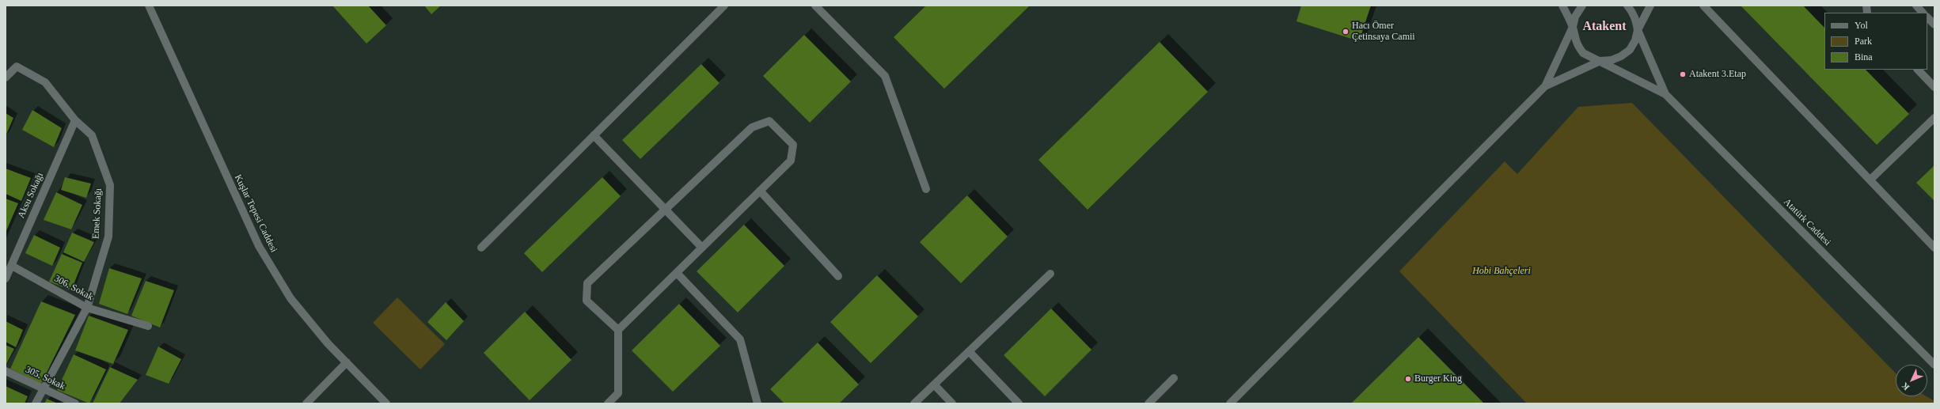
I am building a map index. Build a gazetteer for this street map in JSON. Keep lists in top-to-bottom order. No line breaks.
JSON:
{"streets":{"street":["Aksu Sokağı","Emek Sokağı","Kuşlar Tepesi Caddesi","Atatürk Caddesi","306. Sokak","305. Sokak"]},"crossings":[["Aksu Sokağı","Emek Sokağı"],["Aksu Sokağı","306. Sokak"],["Emek Sokağı","306. Sokak"],["Emek Sokağı","305. Sokak"]],"districts":["Atakent"],"parks":["Hobi Bahçeleri"],"places":["Hacı Ömer Çetinsaya Camii","Atakent 3.Etap","Burger King"],"legend":["Yol","Park","Bina"],"north":"bottom left"}
